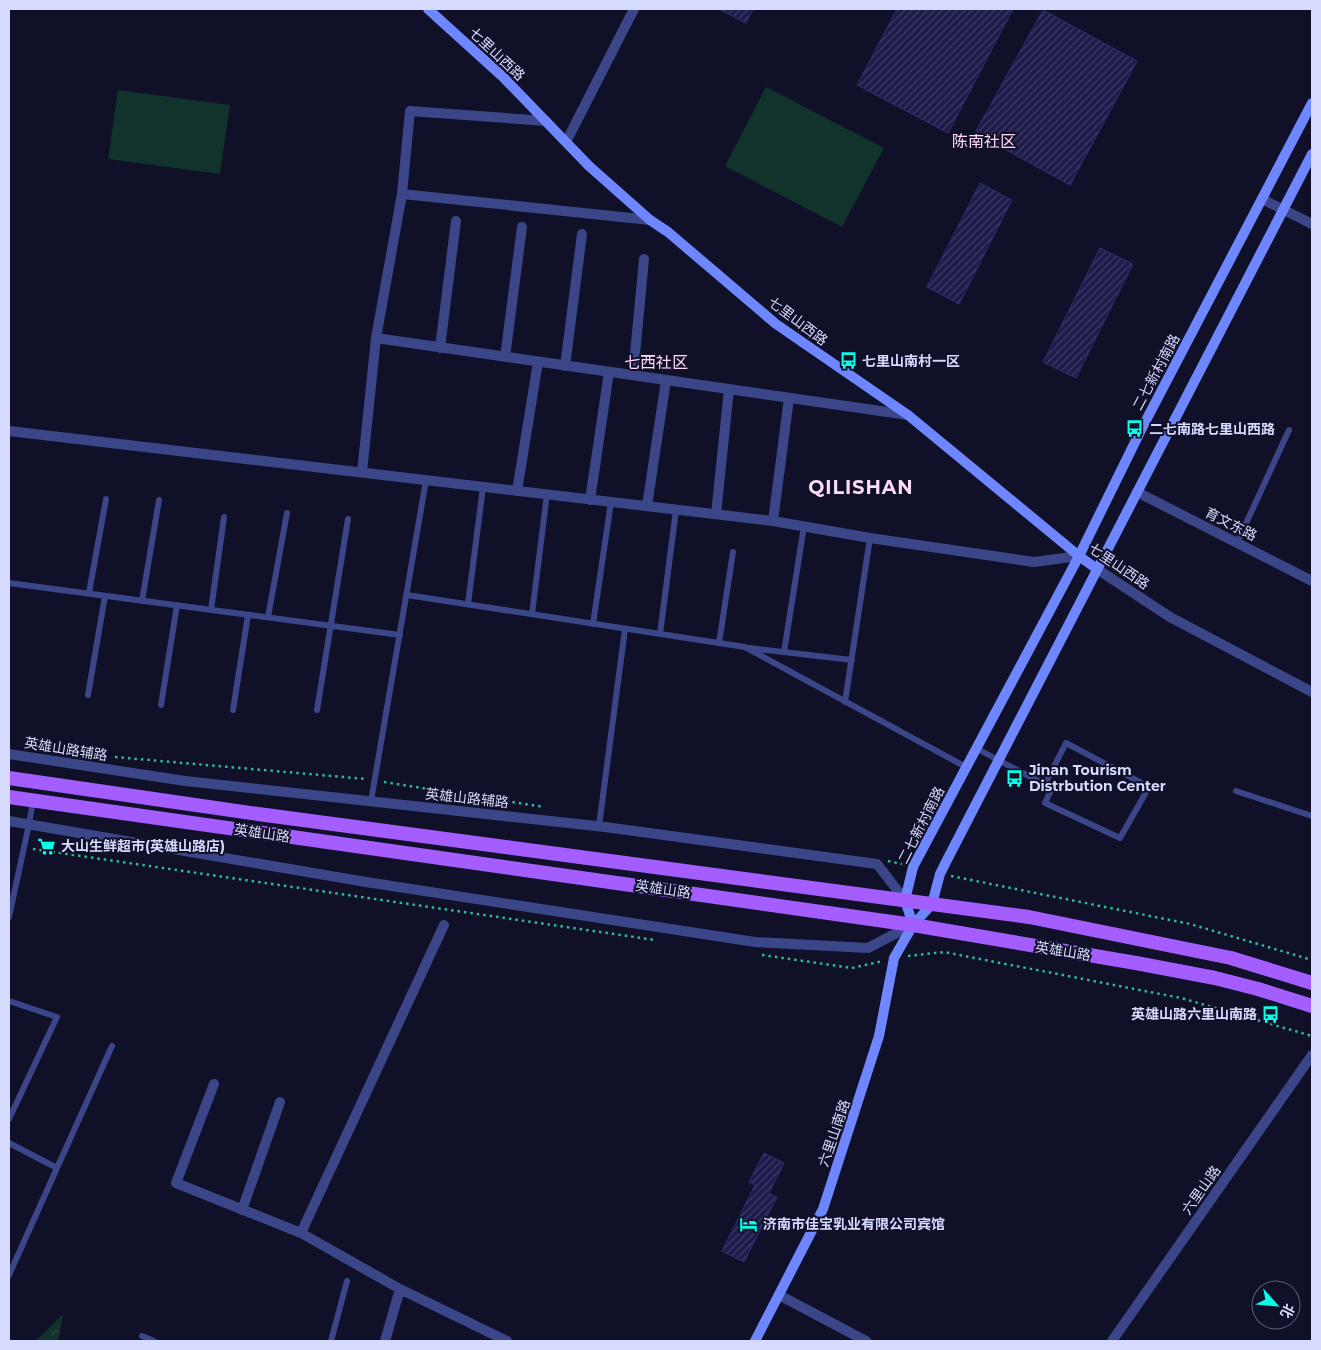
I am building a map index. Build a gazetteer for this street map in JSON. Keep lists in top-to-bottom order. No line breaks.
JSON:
{"streets":{"main road":["七里山西路","二七新村南路","英雄山路","六里山南路"],"street":["育文东路","英雄山路辅路","六里山路"]},"crossings":[["七里山西路","二七新村南路"],["二七新村南路","英雄山路辅路"],["二七新村南路","英雄山路"],["二七新村南路","六里山南路"],["英雄山路辅路","英雄山路"],["英雄山路","六里山南路"]],"districts":["陈南社区","七西社区","QILISHAN"],"places":{"bus stop":["七里山南村一区","二七南路七里山西路","Jinan Tourism Distrbution Center","英雄山路六里山南路"],"supermarket":["大山生鲜超市(英雄山路店)"],"hotel":["济南市佳宝乳业有限公司宾馆"]},"north":"bottom right"}
